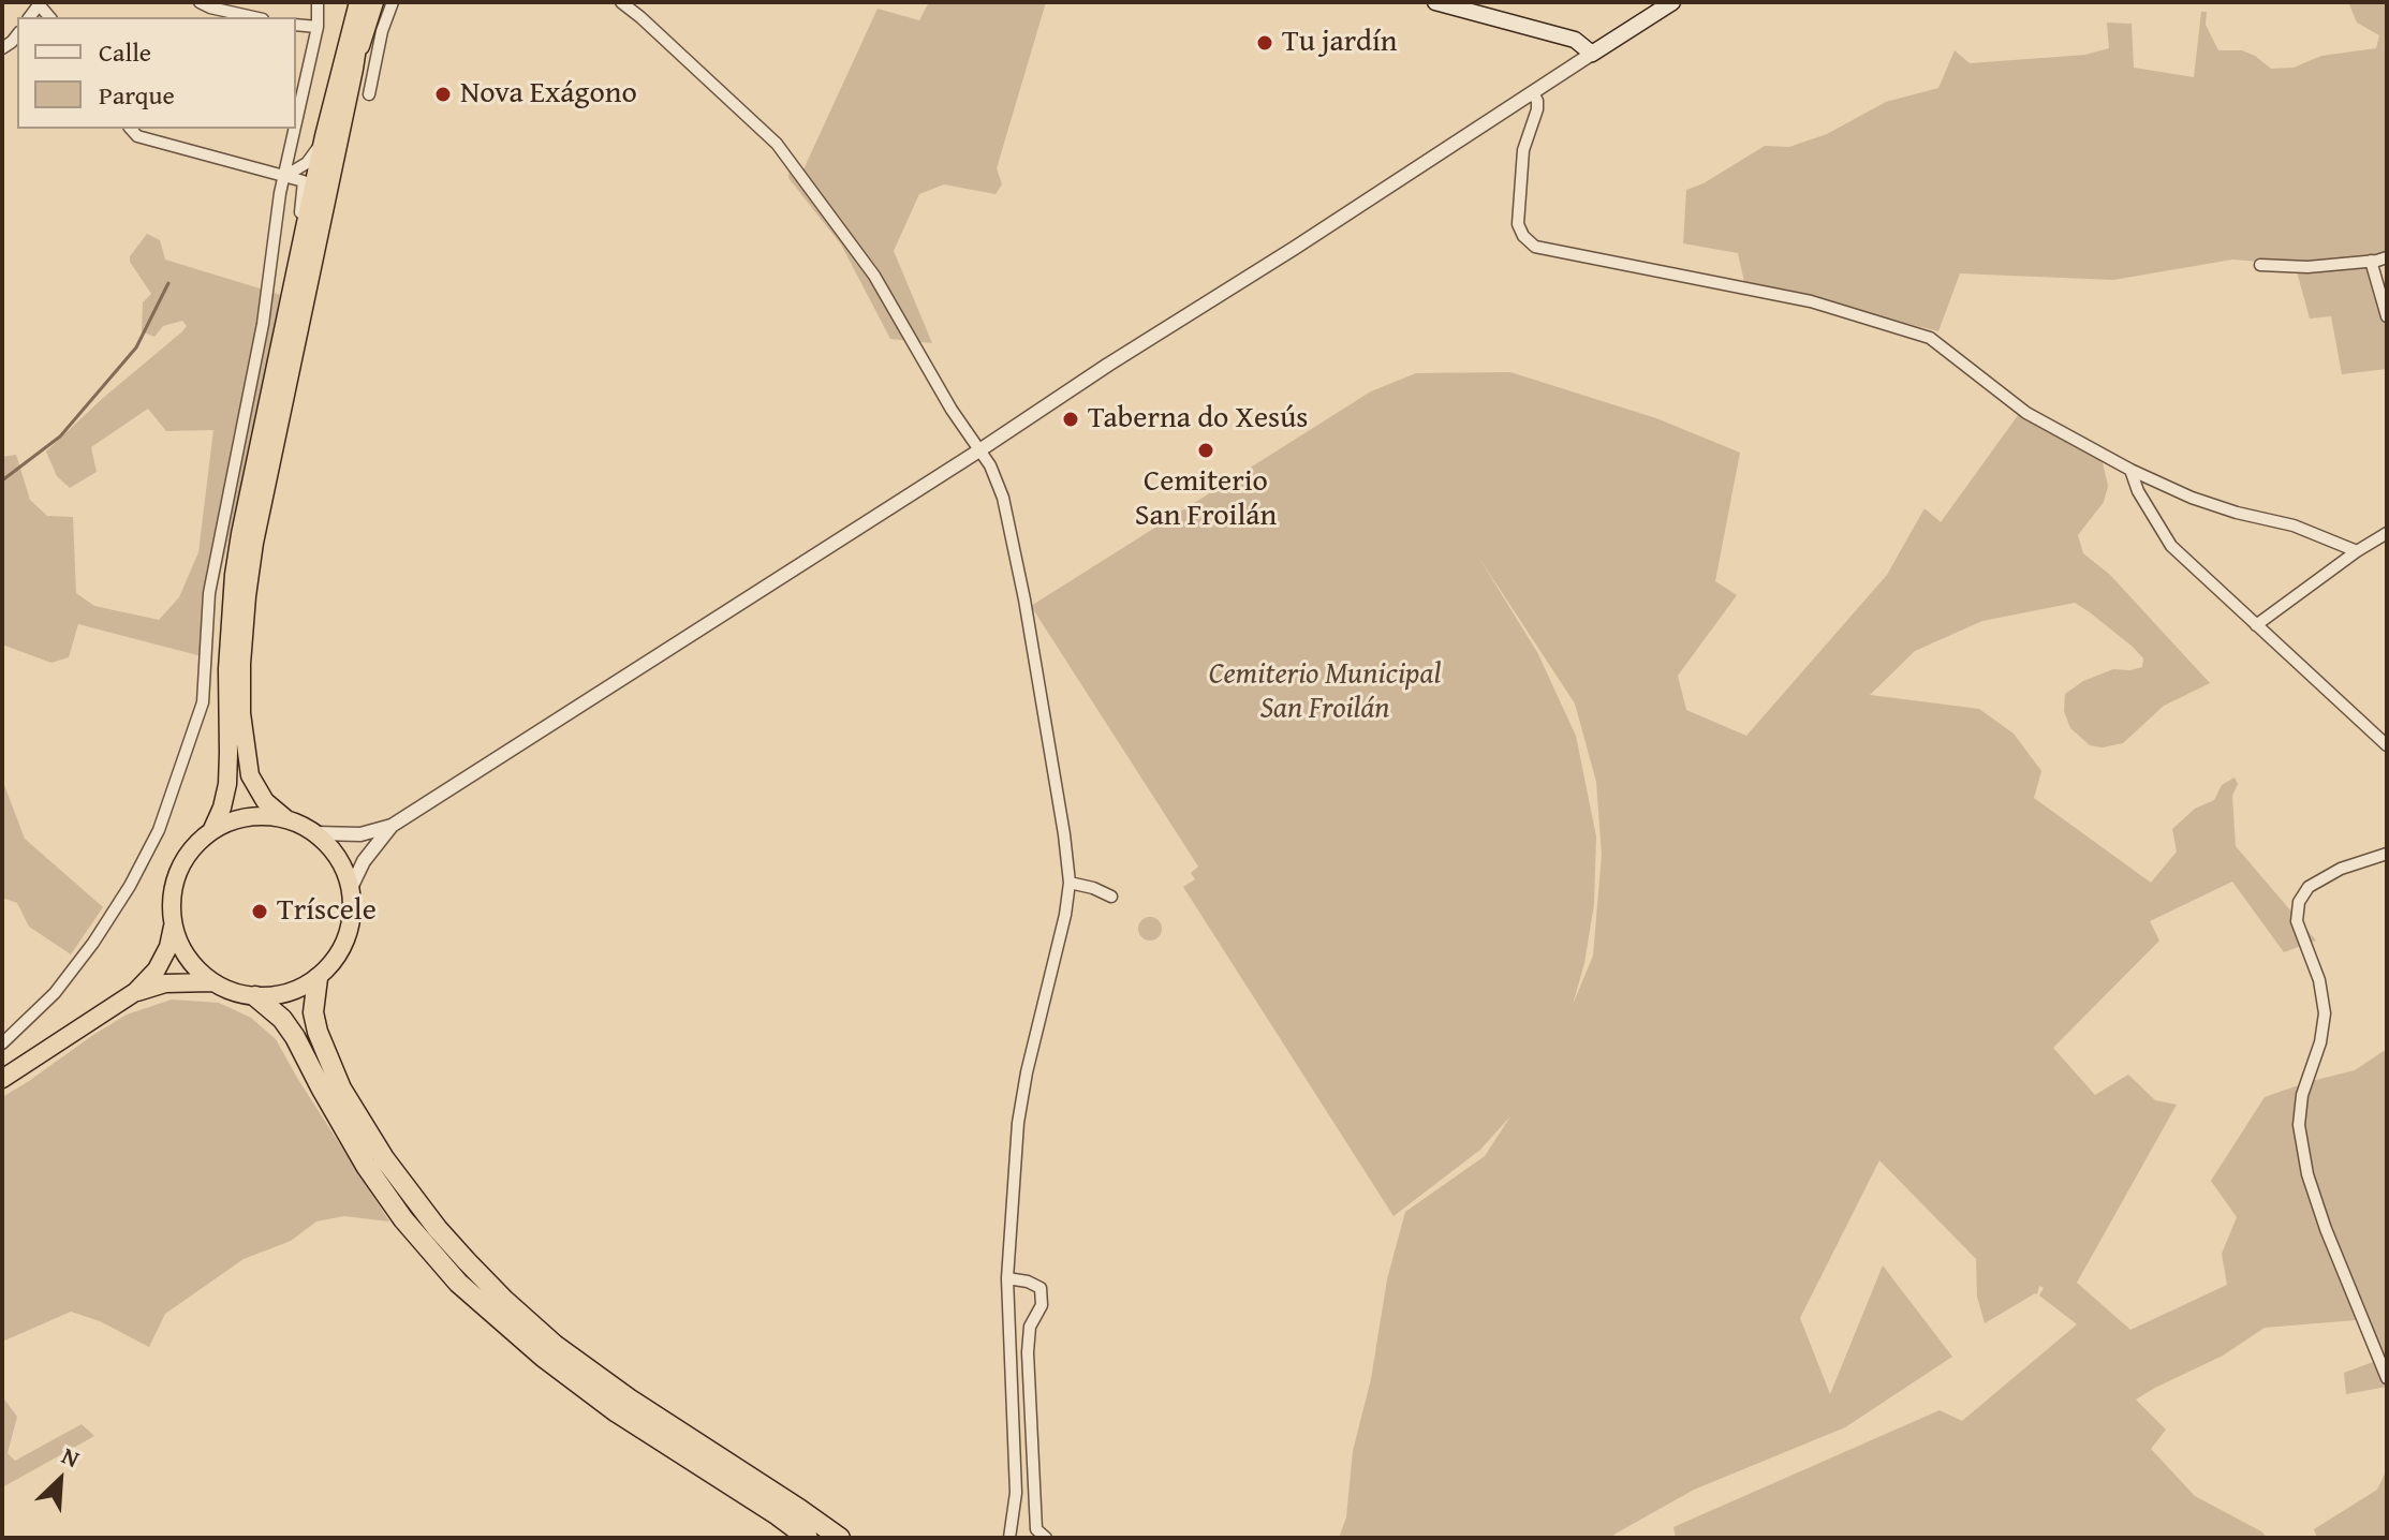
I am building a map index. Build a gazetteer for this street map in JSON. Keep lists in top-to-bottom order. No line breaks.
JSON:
{"parks":["Cemiterio Municipal San Froilán"],"places":["Tu jardín","Nova Exágono","Taberna do Xesús","Cemiterio San Froilán","Tríscele"],"legend":["Calle","Parque"],"north":"top right"}
